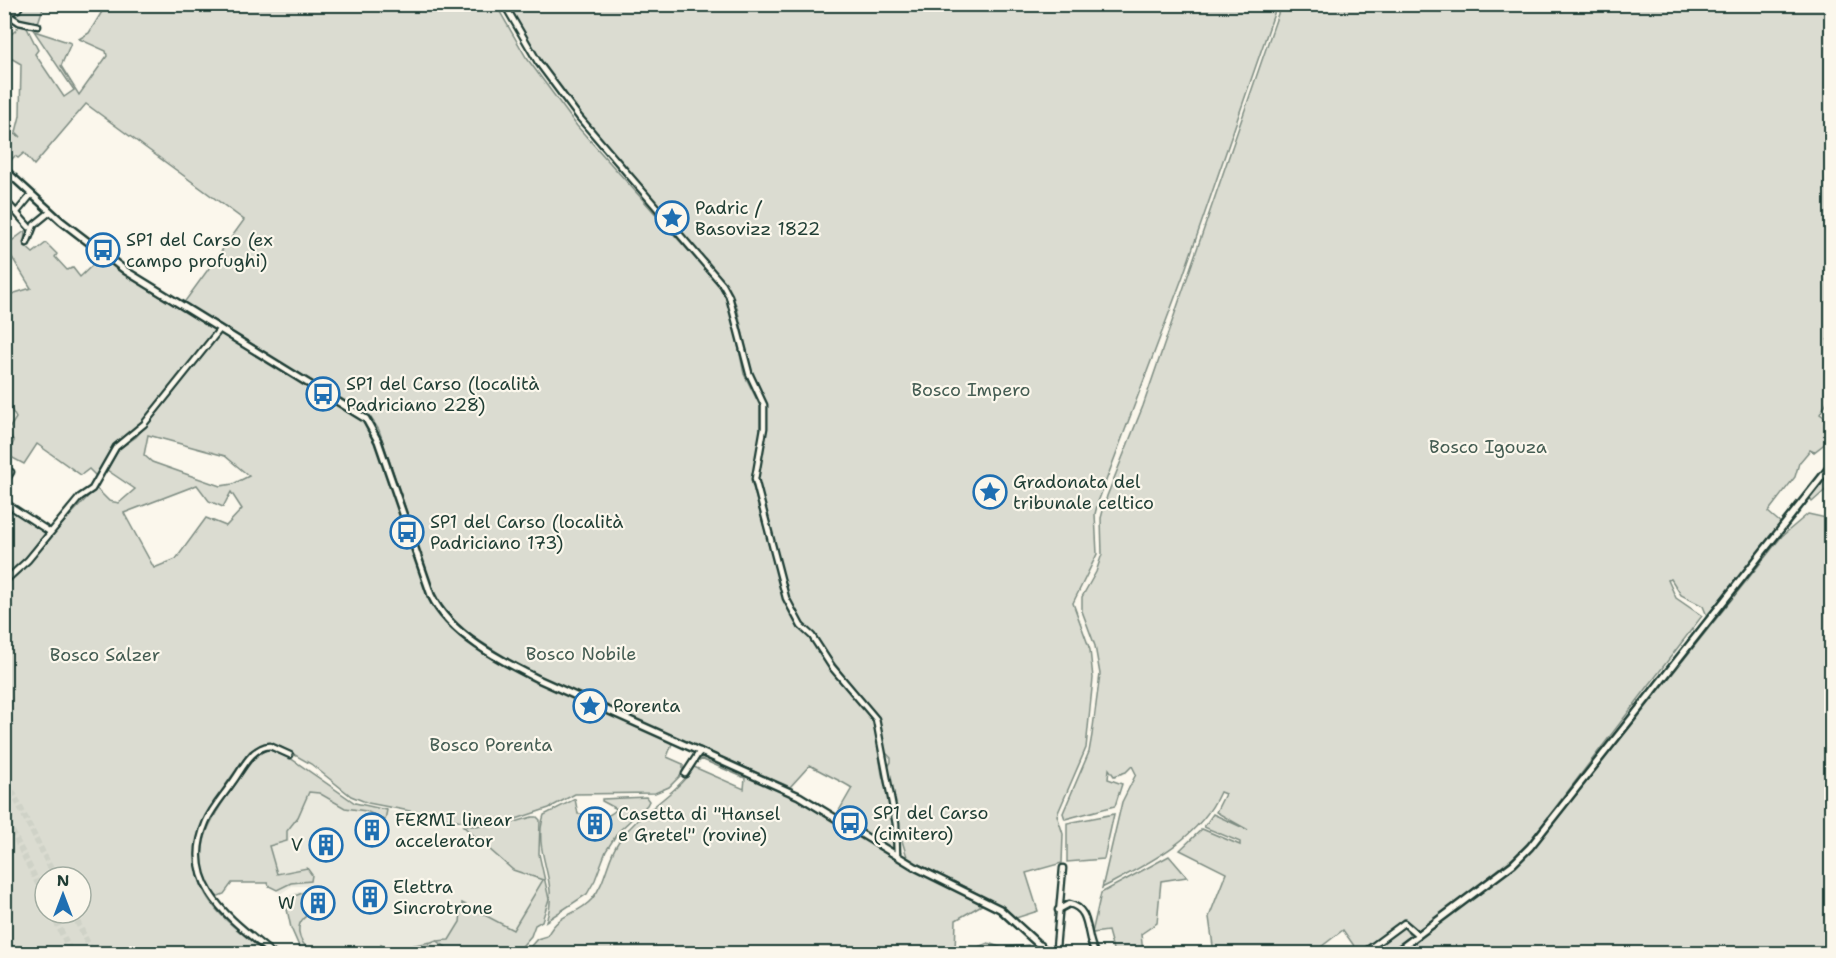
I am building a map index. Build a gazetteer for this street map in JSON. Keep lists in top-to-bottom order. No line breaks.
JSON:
{"parks":["Bosco Impero","Bosco Igouza","Bosco Nobile","Bosco Salzer","Bosco Porenta"],"places":{"place":["Padric / Basovizz 1822","Gradonata del tribunale celtico","Porenta"],"bus stop":["SP1 del Carso (ex campo profughi)","SP1 del Carso (località Padriciano 228)","SP1 del Carso (località Padriciano 173)","SP1 del Carso (cimitero)"],"building":["Casetta di \"Hansel e Gretel\" (rovine)","FERMI linear accelerator","V","Elettra Sincrotrone","W"]},"north":"top"}
